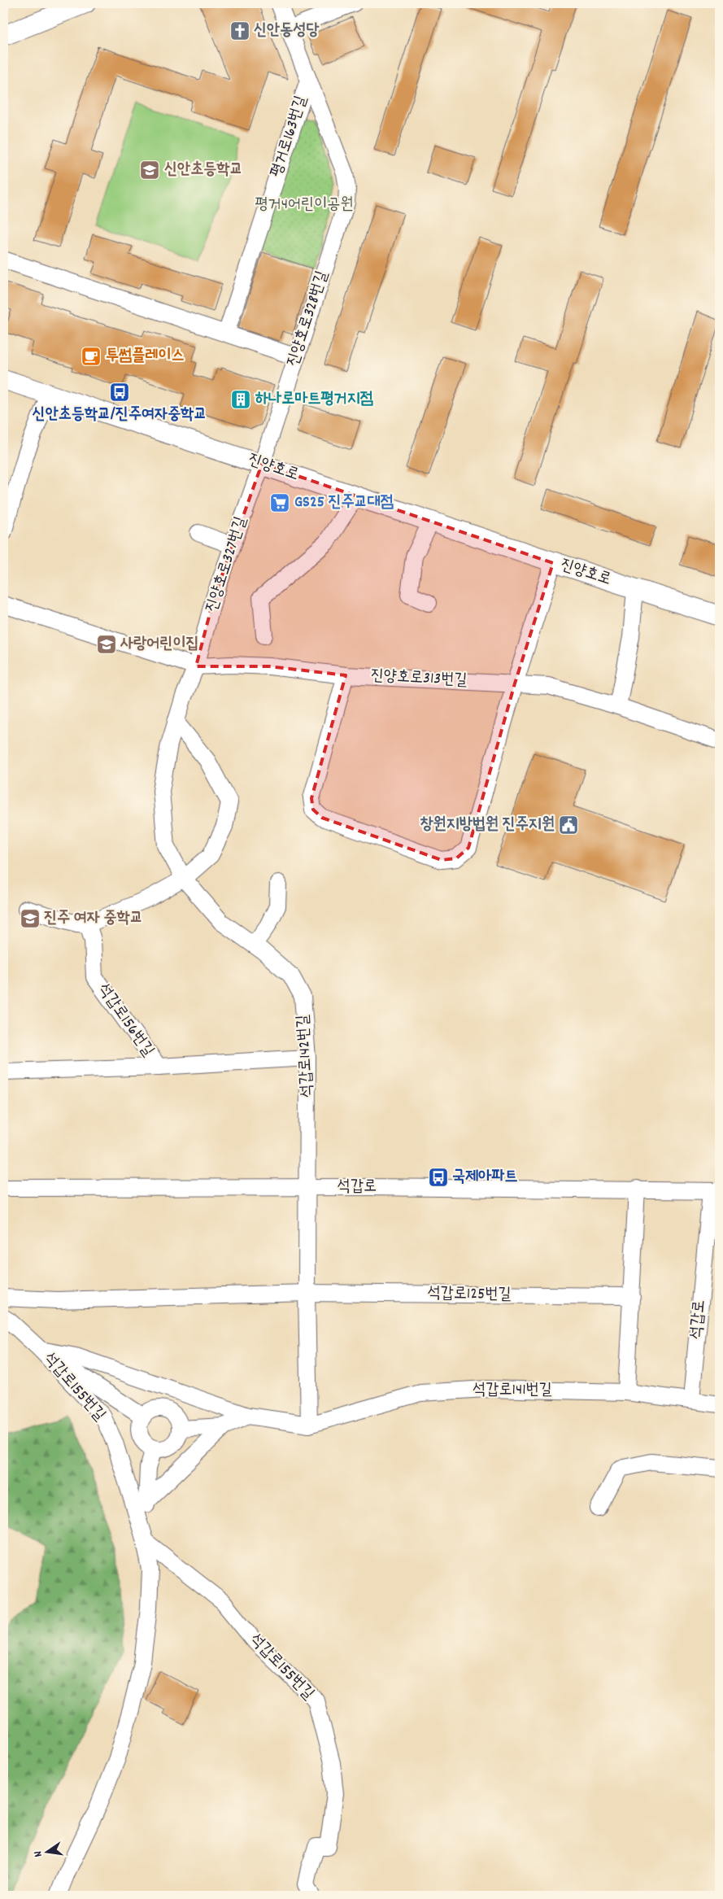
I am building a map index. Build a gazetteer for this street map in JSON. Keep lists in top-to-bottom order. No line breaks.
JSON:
{"streets":{"street":["평거로163번길","진양호로328번길","진양호로","진양호로327번길","진양호로313번길","석갑로156번길","석갑로142번길","석갑로","석갑로125번길","석갑로155번길","석갑로141번길"]},"crossings":[["평거로163번길","진양호로328번길"],["진양호로328번길","진양호로"],["진양호로328번길","진양호로327번길"],["진양호로","진양호로327번길"],["진양호로327번길","진양호로313번길"],["진양호로327번길","석갑로142번길"],["진양호로313번길","석갑로142번길"],["석갑로156번길","석갑로142번길"],["석갑로142번길","석갑로"],["석갑로","석갑로141번길"],["석갑로155번길","석갑로141번길"]],"parks":["평거4어린이공원"],"places":{"church":["신안동성당"],"school or university":["신안초등학교","사랑어린이집","진주 여자 중학교"],"cafe":["투썸플레이스"],"bus stop":["신안초등학교/진주여자중학교","국제아파트"],"building":["하나로마트평거지점"],"supermarket":["GS25 진주교대점"],"public building":["창원지방법원 진주지원"]},"north":"left"}
